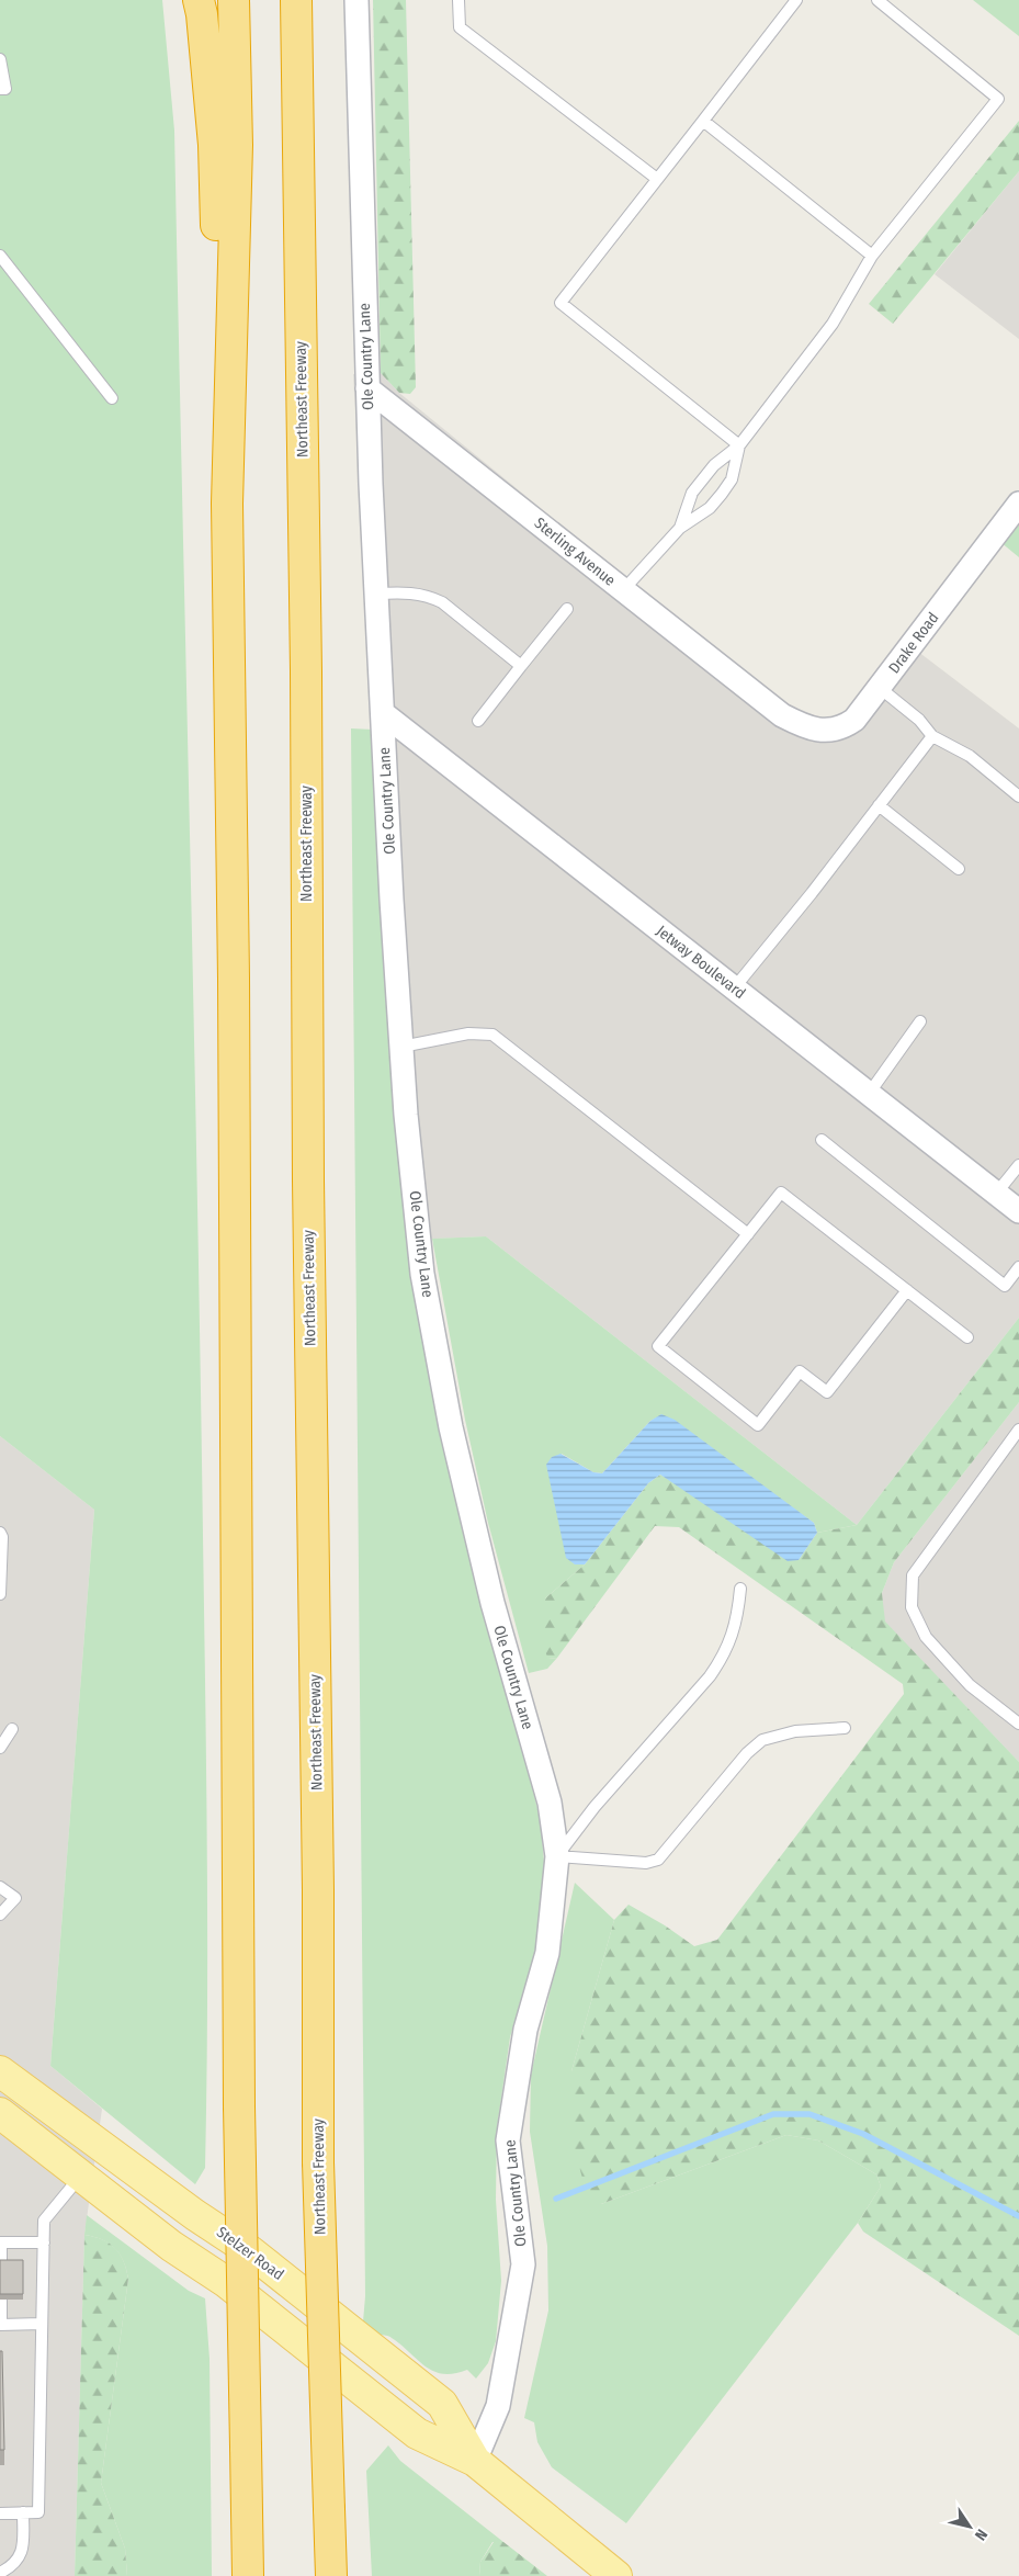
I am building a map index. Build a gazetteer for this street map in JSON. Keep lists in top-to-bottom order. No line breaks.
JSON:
{"streets":{"highway":["Northeast Freeway"],"main road":["Stelzer Road"],"street":["Ole Country Lane","Sterling Avenue","Drake Road","Jetway Boulevard"]},"crossings":[["Ole Country Lane","Sterling Avenue"],["Ole Country Lane","Jetway Boulevard"],["Ole Country Lane","Stelzer Road"],["Sterling Avenue","Drake Road"]],"north":"bottom right"}
